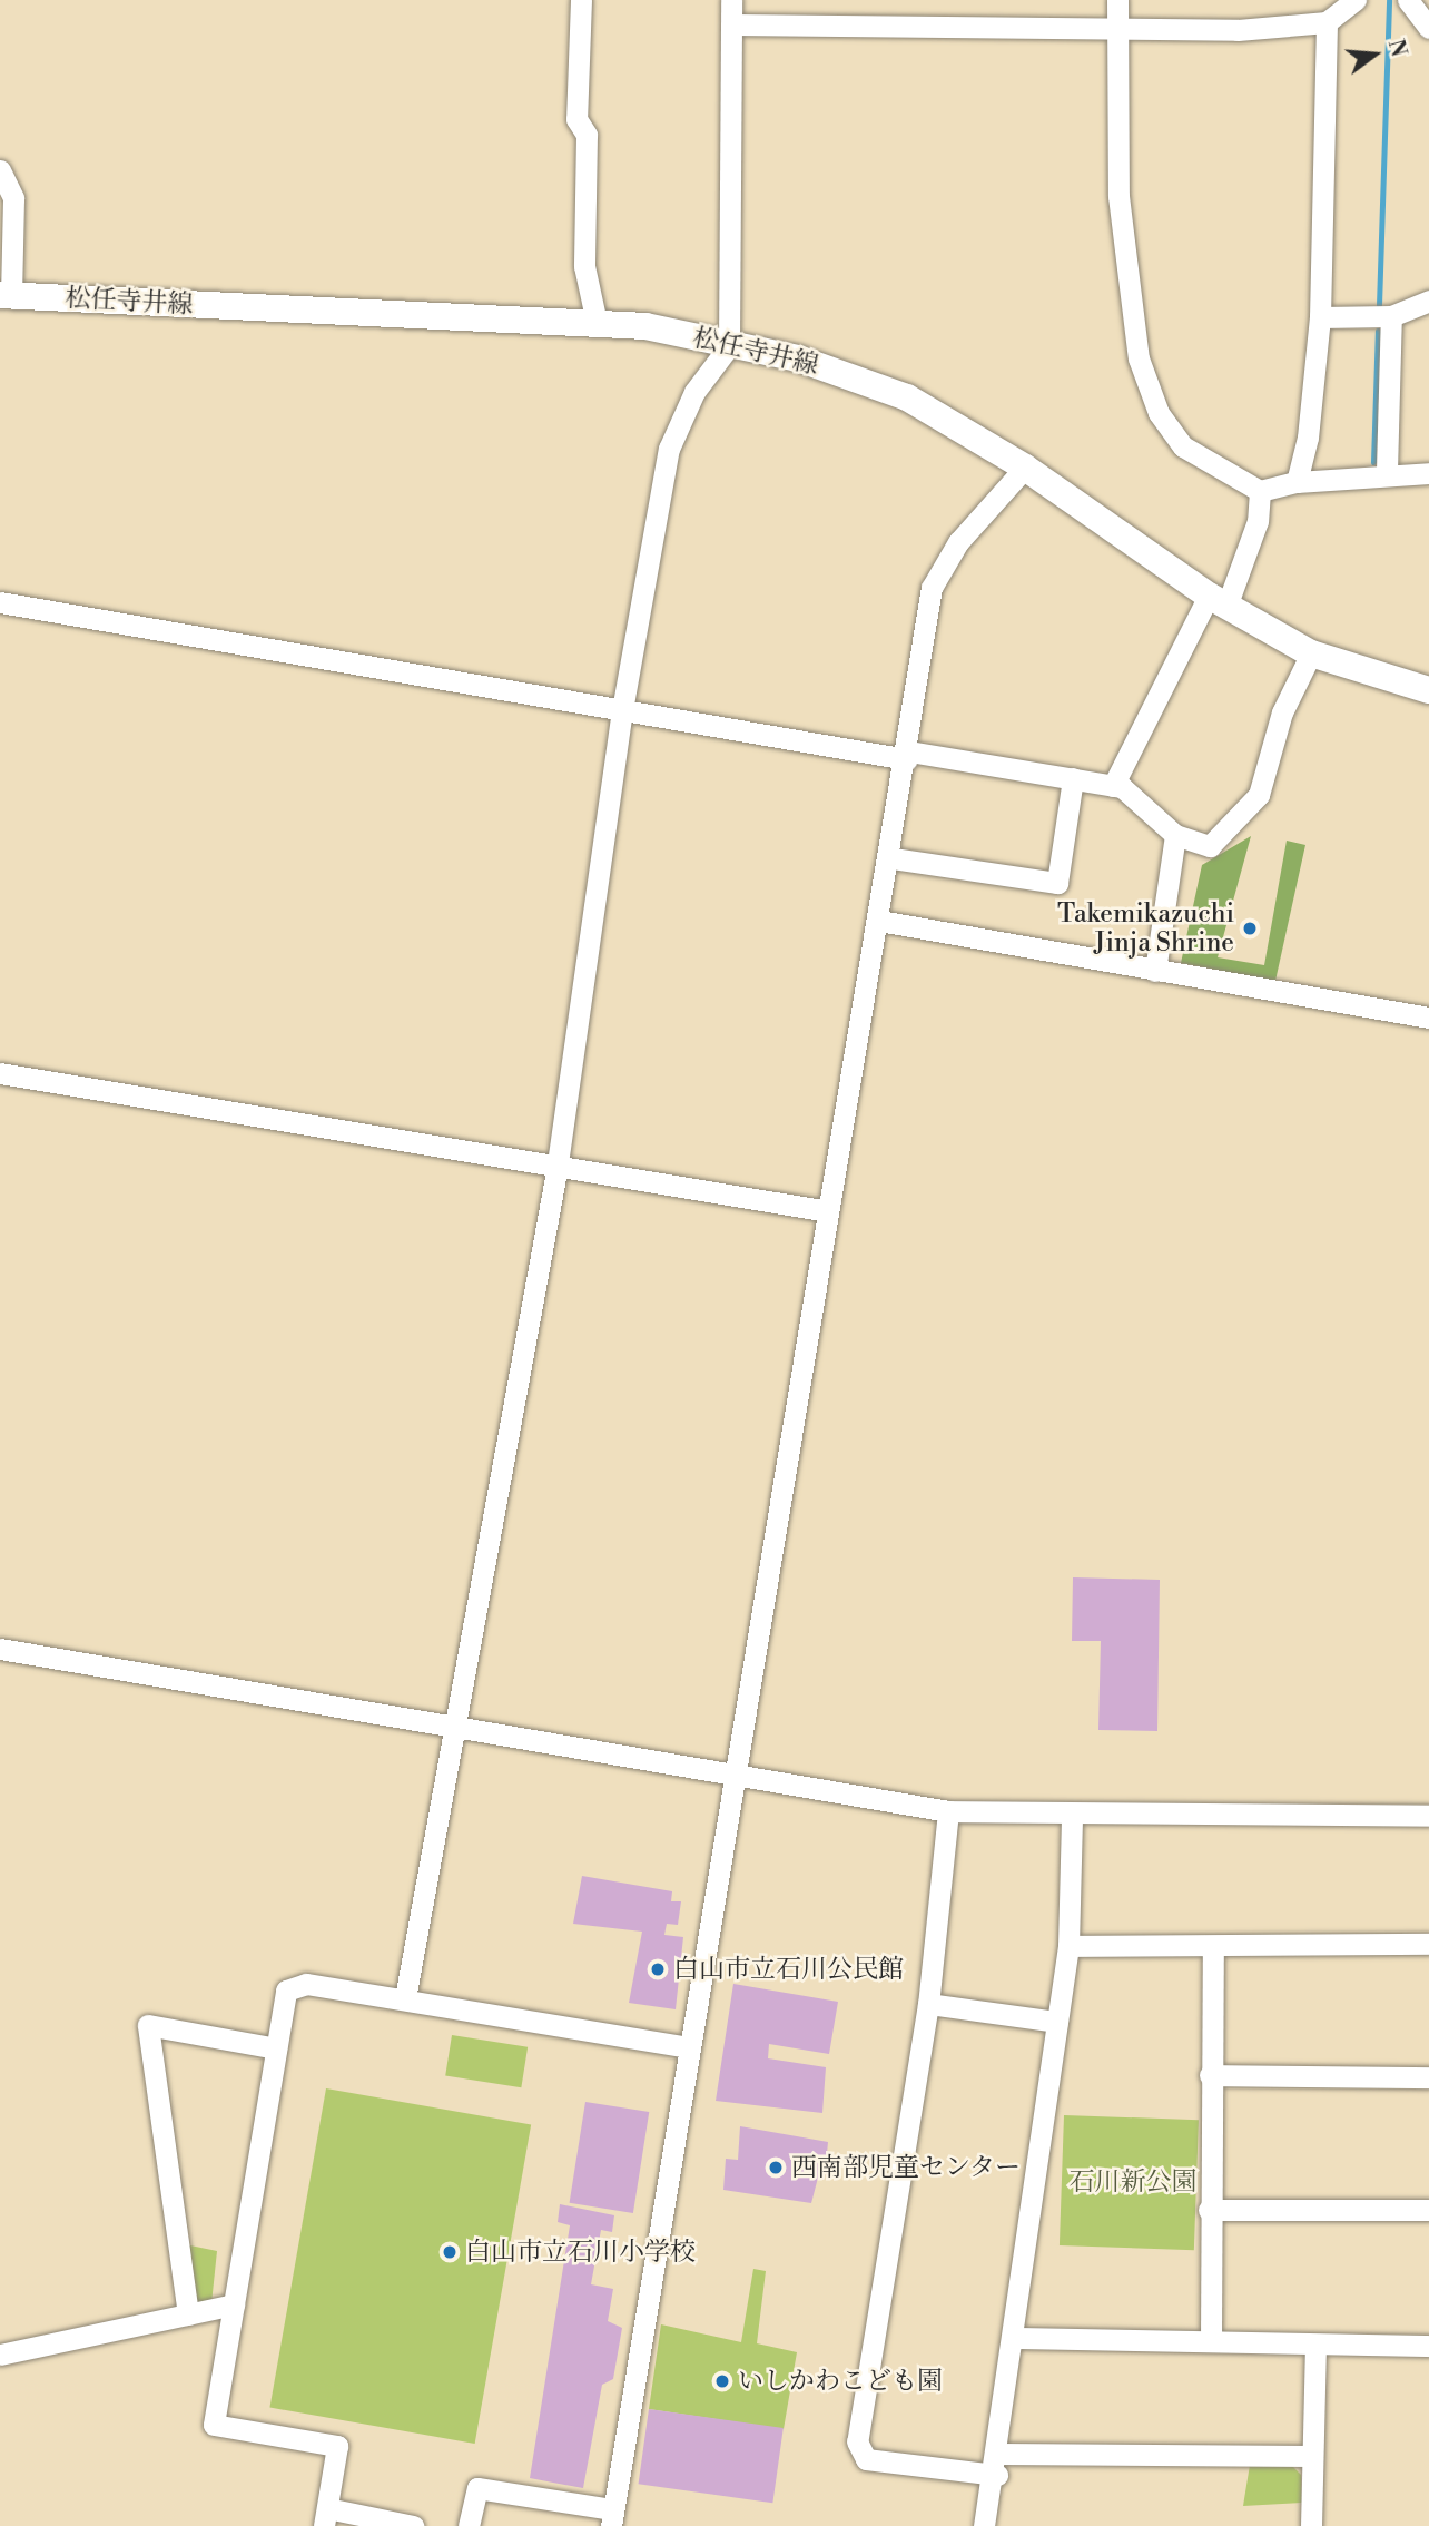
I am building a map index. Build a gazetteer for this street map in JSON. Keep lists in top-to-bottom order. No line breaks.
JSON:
{"streets":{"main road":["松任寺井線"]},"parks":["石川新公園"],"places":["Takemikazuchi Jinja Shrine","白山市立石川公民館","西南部児童センター","白山市立石川小学校","いしかわこども園"],"north":"right"}
